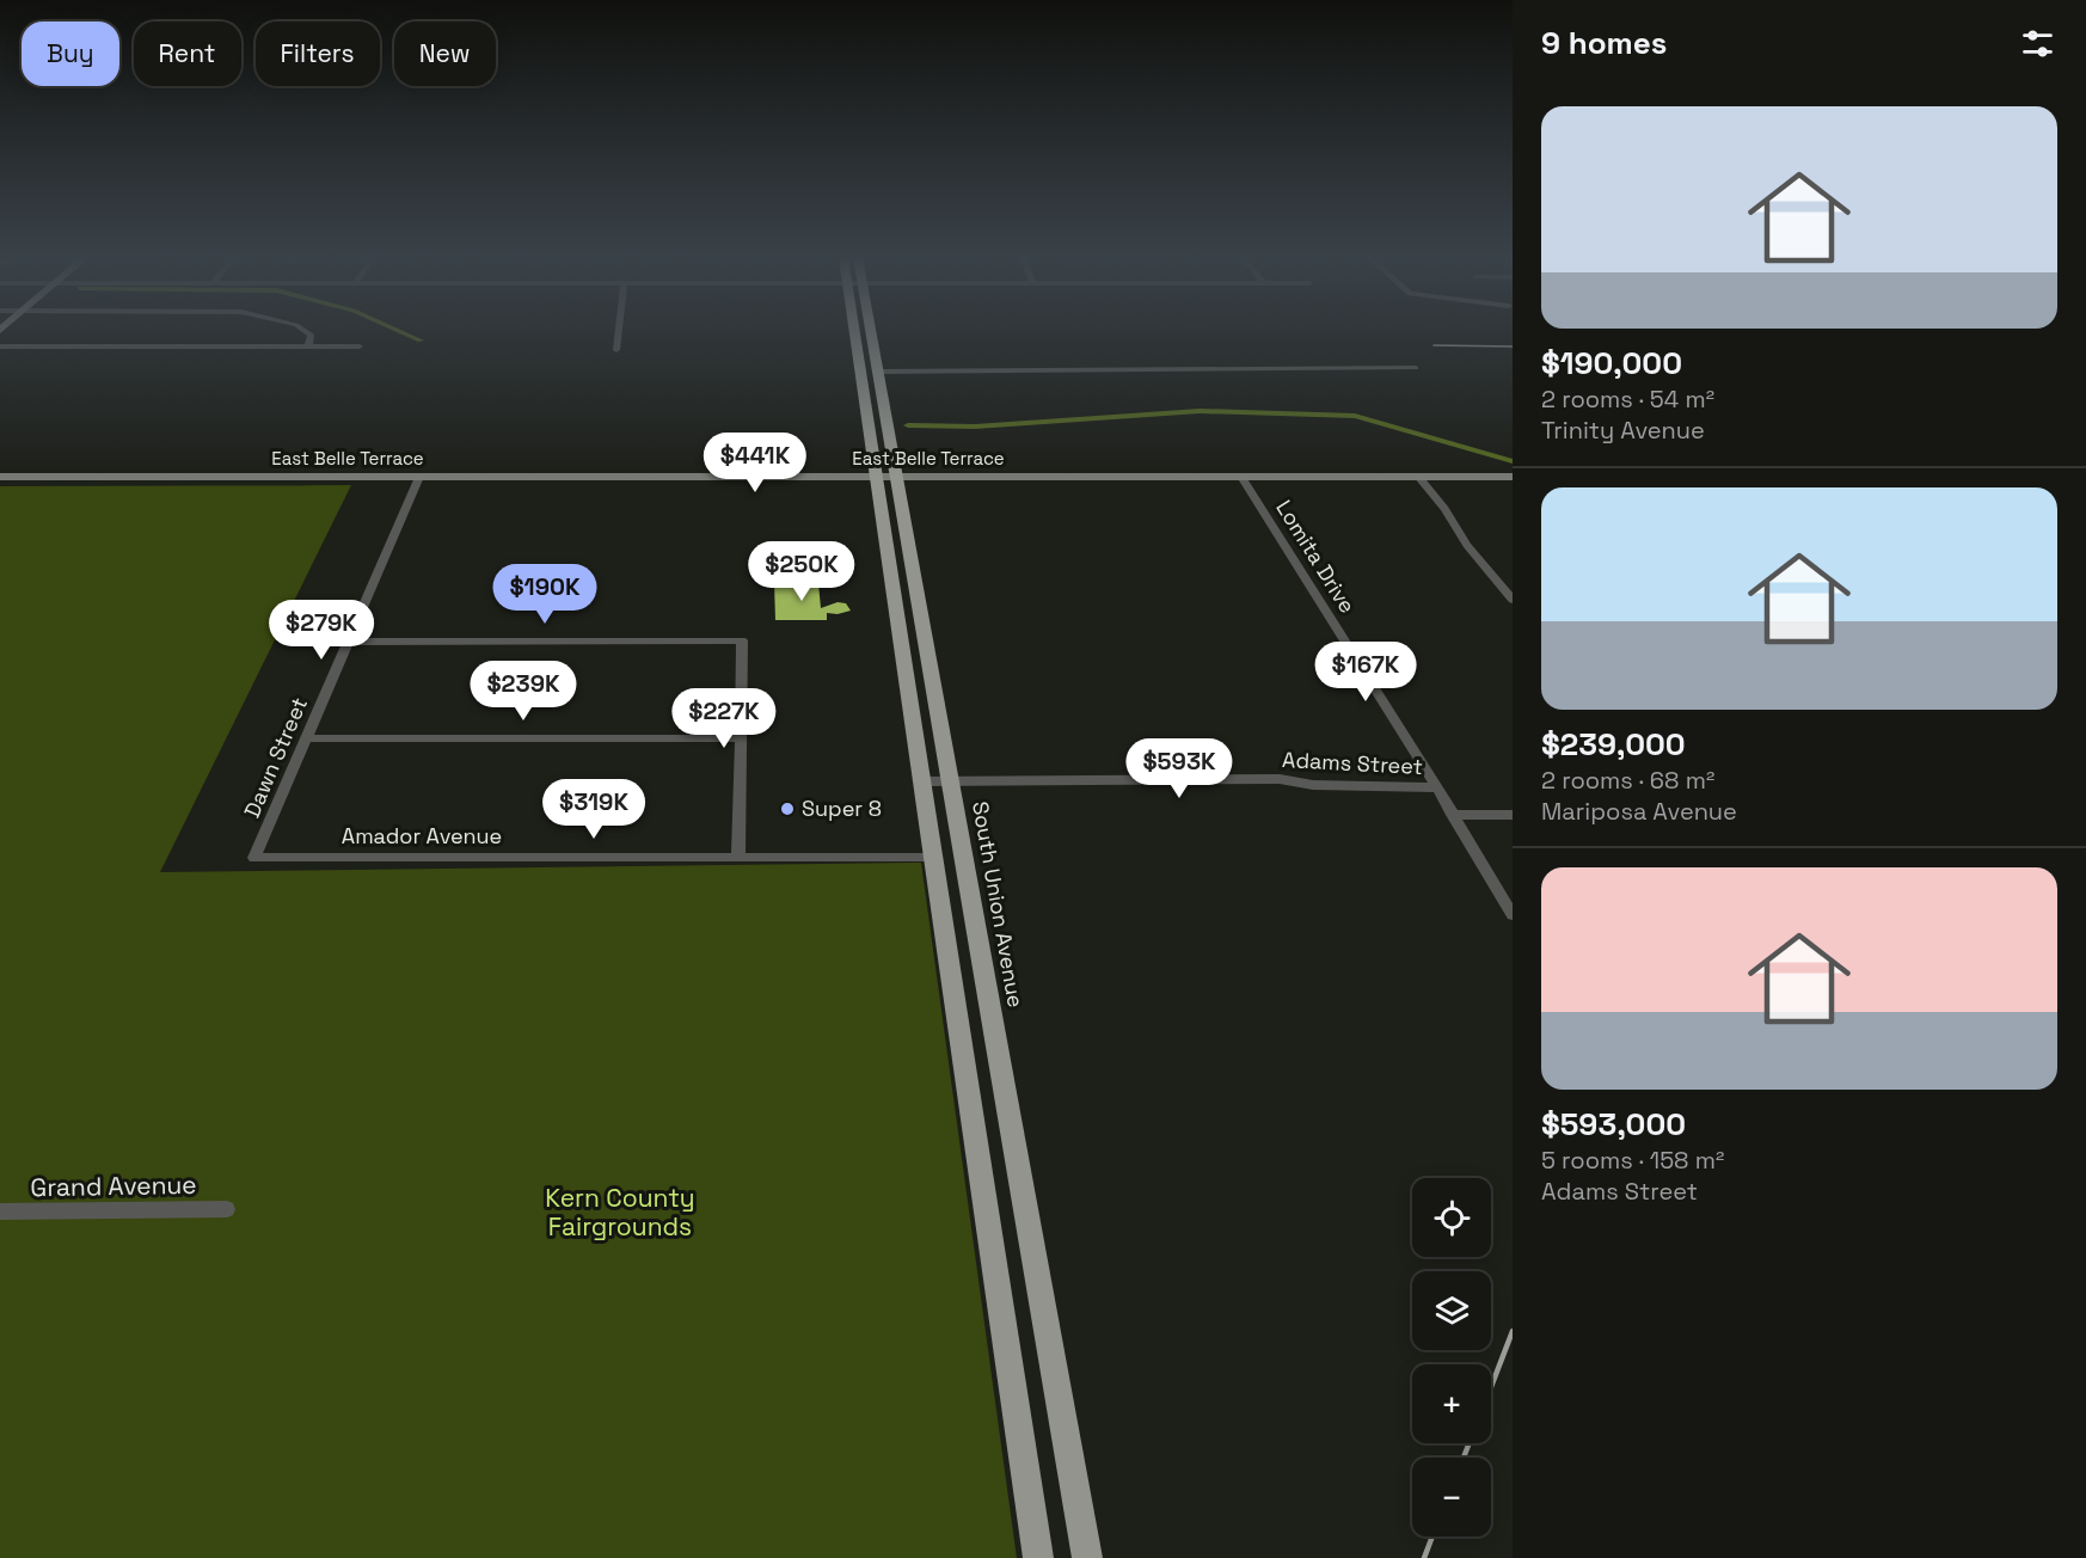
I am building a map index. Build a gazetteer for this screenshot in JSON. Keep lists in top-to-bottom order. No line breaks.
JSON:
{"streets":{"main road":["South Union Avenue"],"street":["East Belle Terrace","Lomita Drive","Dawn Street","Adams Street","Amador Avenue","Grand Avenue"]},"crossings":[["East Belle Terrace","Lomita Drive"],["East Belle Terrace","Dawn Street"],["East Belle Terrace","South Union Avenue"],["Lomita Drive","Adams Street"],["Dawn Street","Amador Avenue"],["Adams Street","South Union Avenue"],["Amador Avenue","South Union Avenue"]],"parks":["Kern County Fairgrounds"],"places":["Super 8"],"page":{"heading":"9 homes","chip":["Buy","Rent","Filters","New"],"list":[{"name":"$190,000","note":"2 rooms · 54 m² · Trinity Avenue"},{"name":"$239,000","note":"2 rooms · 68 m² · Mariposa Avenue"},{"name":"$593,000","note":"5 rooms · 158 m² · Adams Street"}],"price":["$441K","$250K","$190K","$279K","$167K","$239K","$227K","$593K","$319K"],"map_buttons":["+","−"]}}
